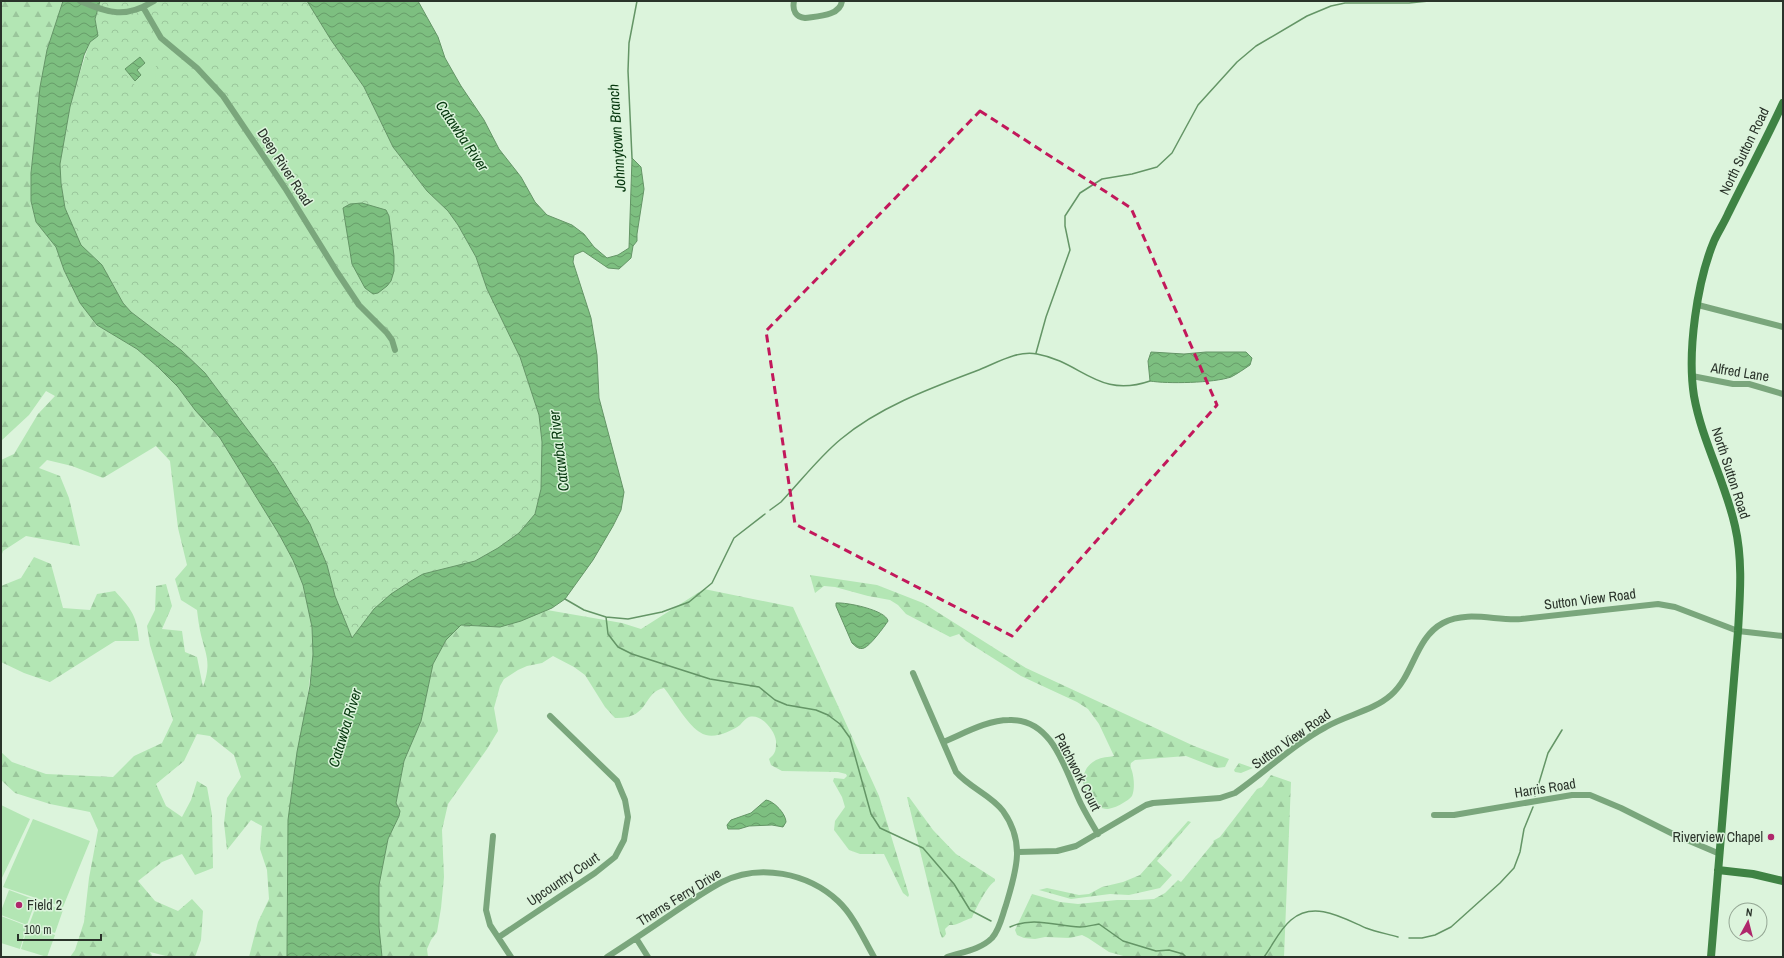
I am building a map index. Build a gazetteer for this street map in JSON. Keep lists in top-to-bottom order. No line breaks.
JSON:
{"streets":{"main road":["North Sutton Road"],"street":["Deep River Road","Alfred Lane","Sutton View Road","Patchwork Court","Harris Road","Upcountry Court","Therns Ferry Drive"]},"crossings":[["North Sutton Road","Alfred Lane"],["North Sutton Road","Sutton View Road"],["North Sutton Road","Harris Road"],["Sutton View Road","Patchwork Court"]],"water":["Catawba River","Johnnytown Branch"],"places":["Riverview Chapel","Field 2"],"scale_bar":"100 m","north":"top"}
